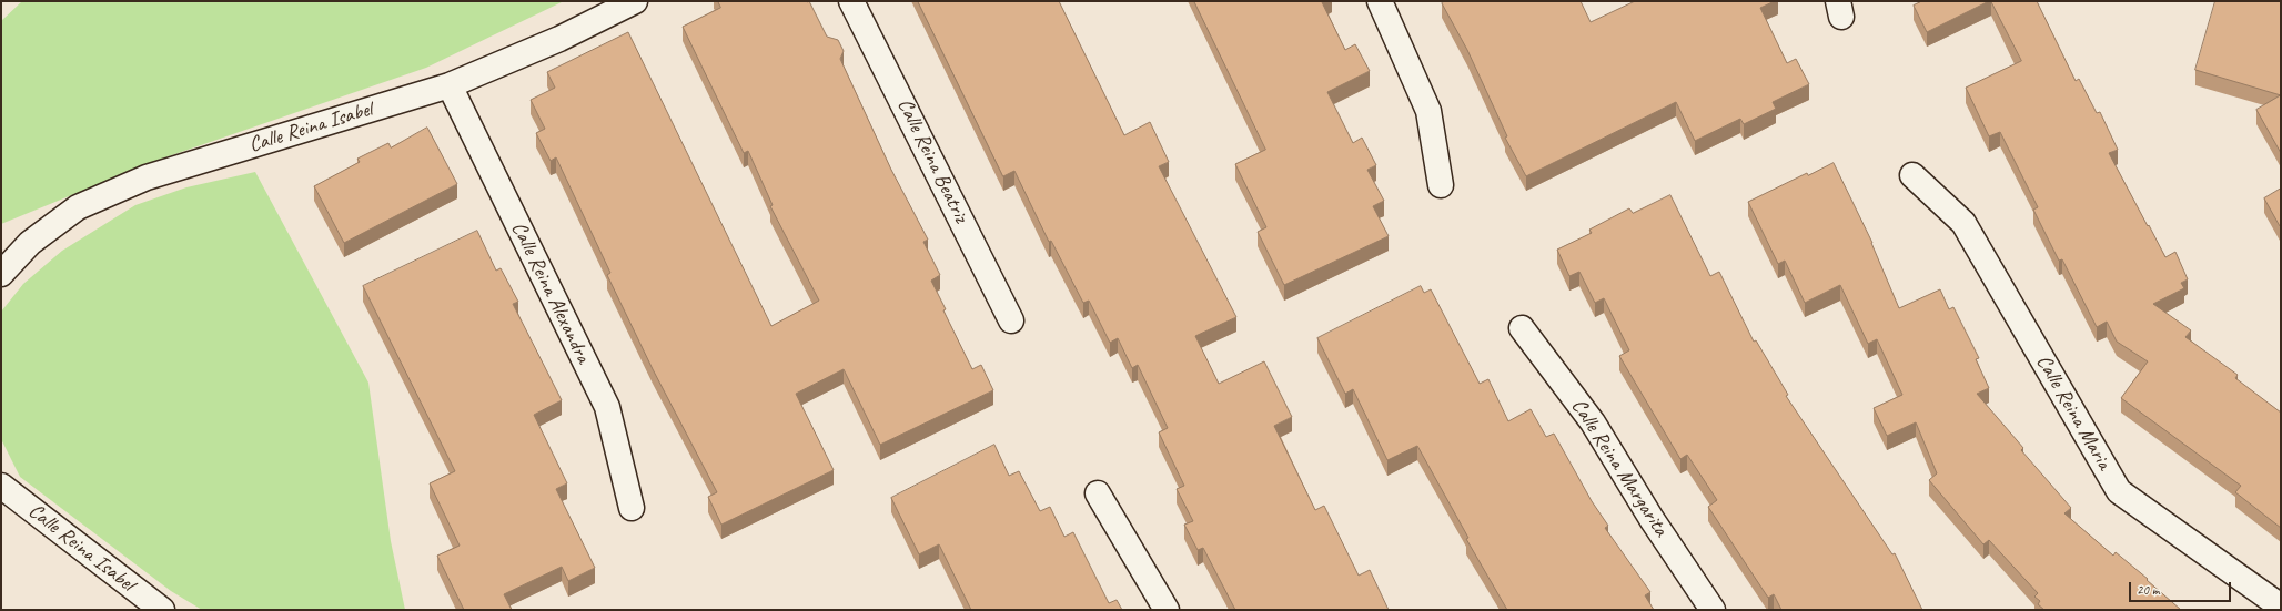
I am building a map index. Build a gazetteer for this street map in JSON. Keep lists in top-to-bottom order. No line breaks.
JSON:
{"streets":{"street":["Calle Reina Isabel","Calle Reina Beatriz","Calle Reina Alexandra","Calle Reina Maria","Calle Reina Margarita"]},"crossings":[["Calle Reina Isabel","Calle Reina Alexandra"]],"scale_bar":"20 m"}
